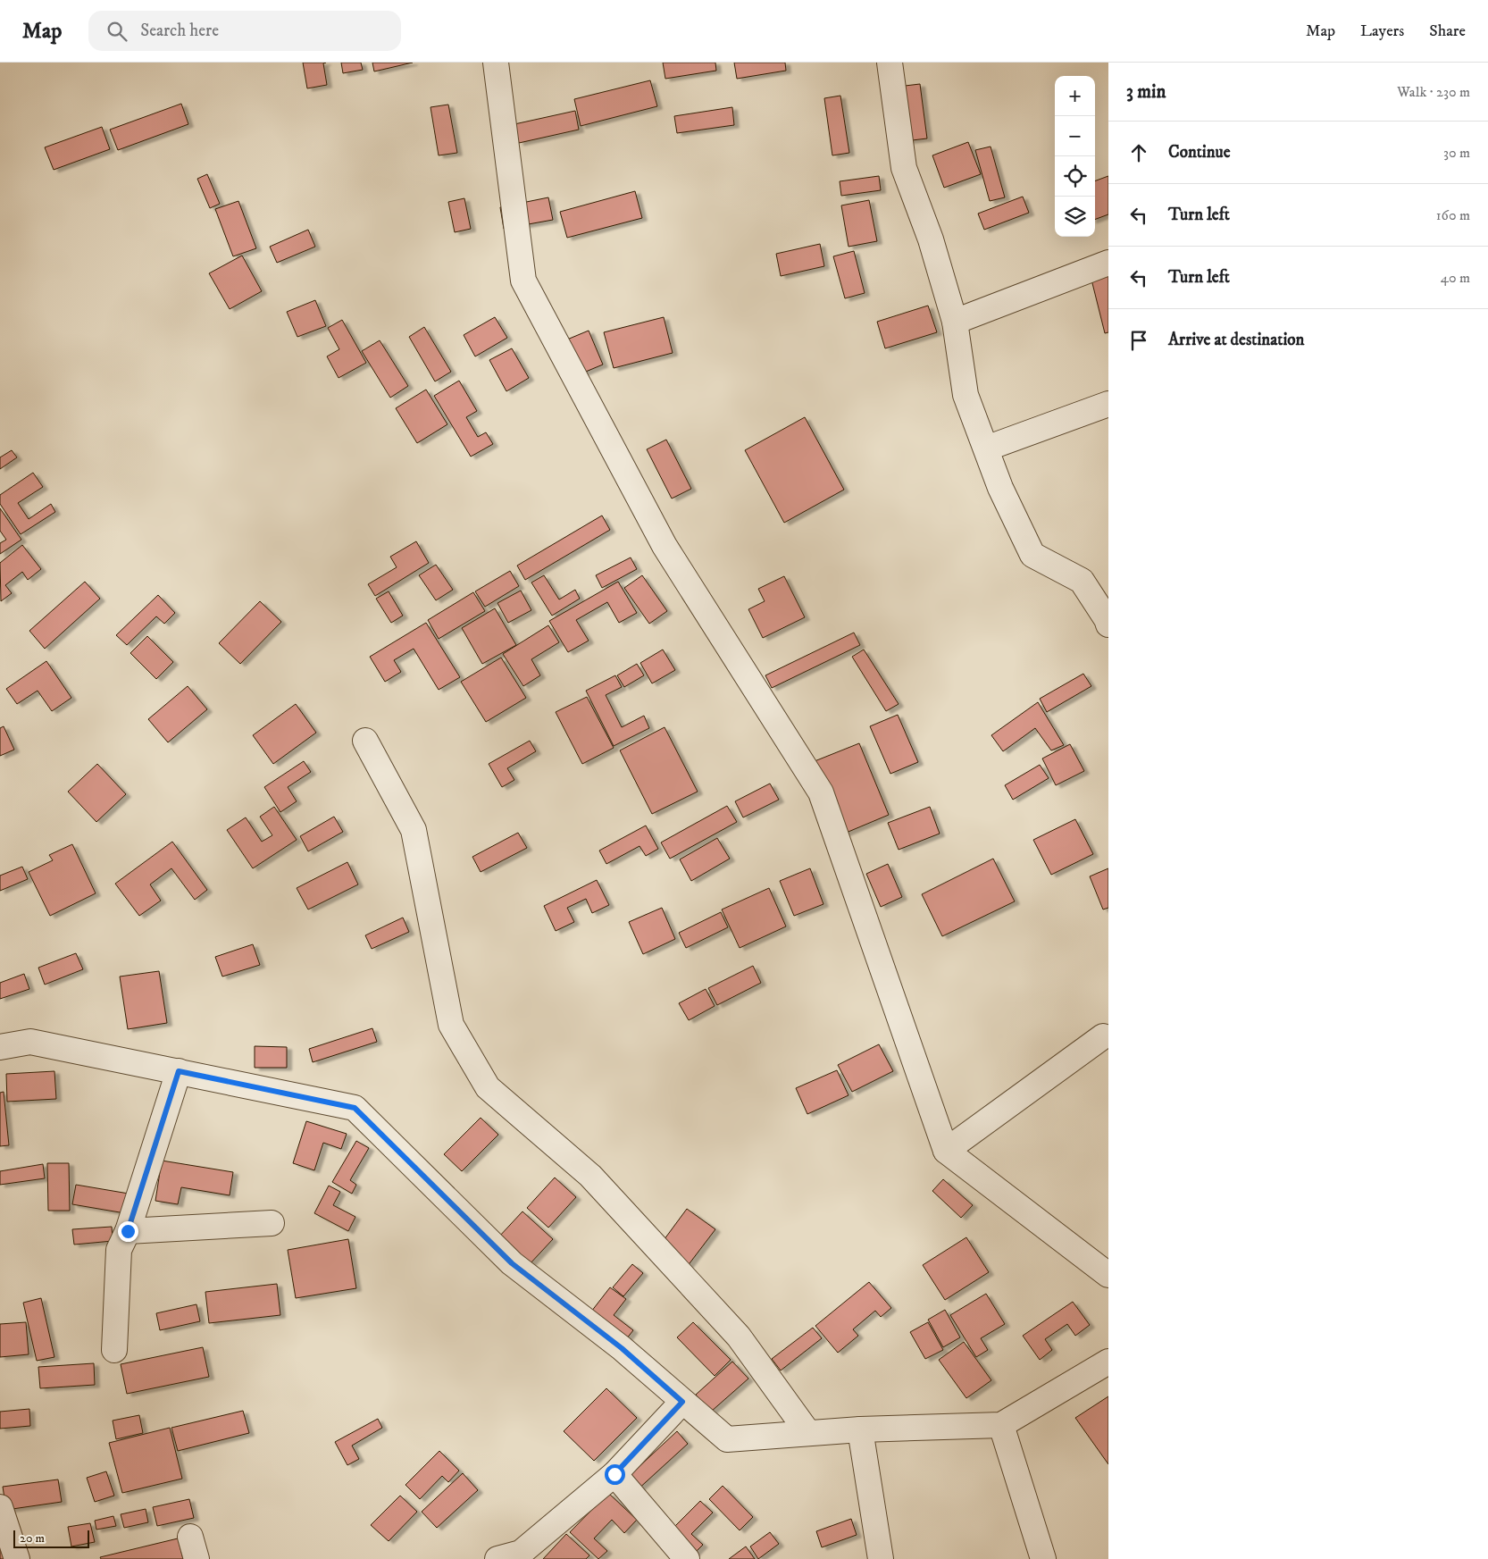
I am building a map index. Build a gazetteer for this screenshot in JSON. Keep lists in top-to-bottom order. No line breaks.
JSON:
{"scale_bar":"20 m","page":{"header":"Map","search":"Search here","nav":["Map","Layers","Share"],"heading":["3 min","Walk · 230 m"],"map_buttons":["+","−"],"list":[["Continue","30 m"],["Turn left","160 m"],["Turn left","40 m"],"Arrive at destination"],"scale":"20 m"}}
